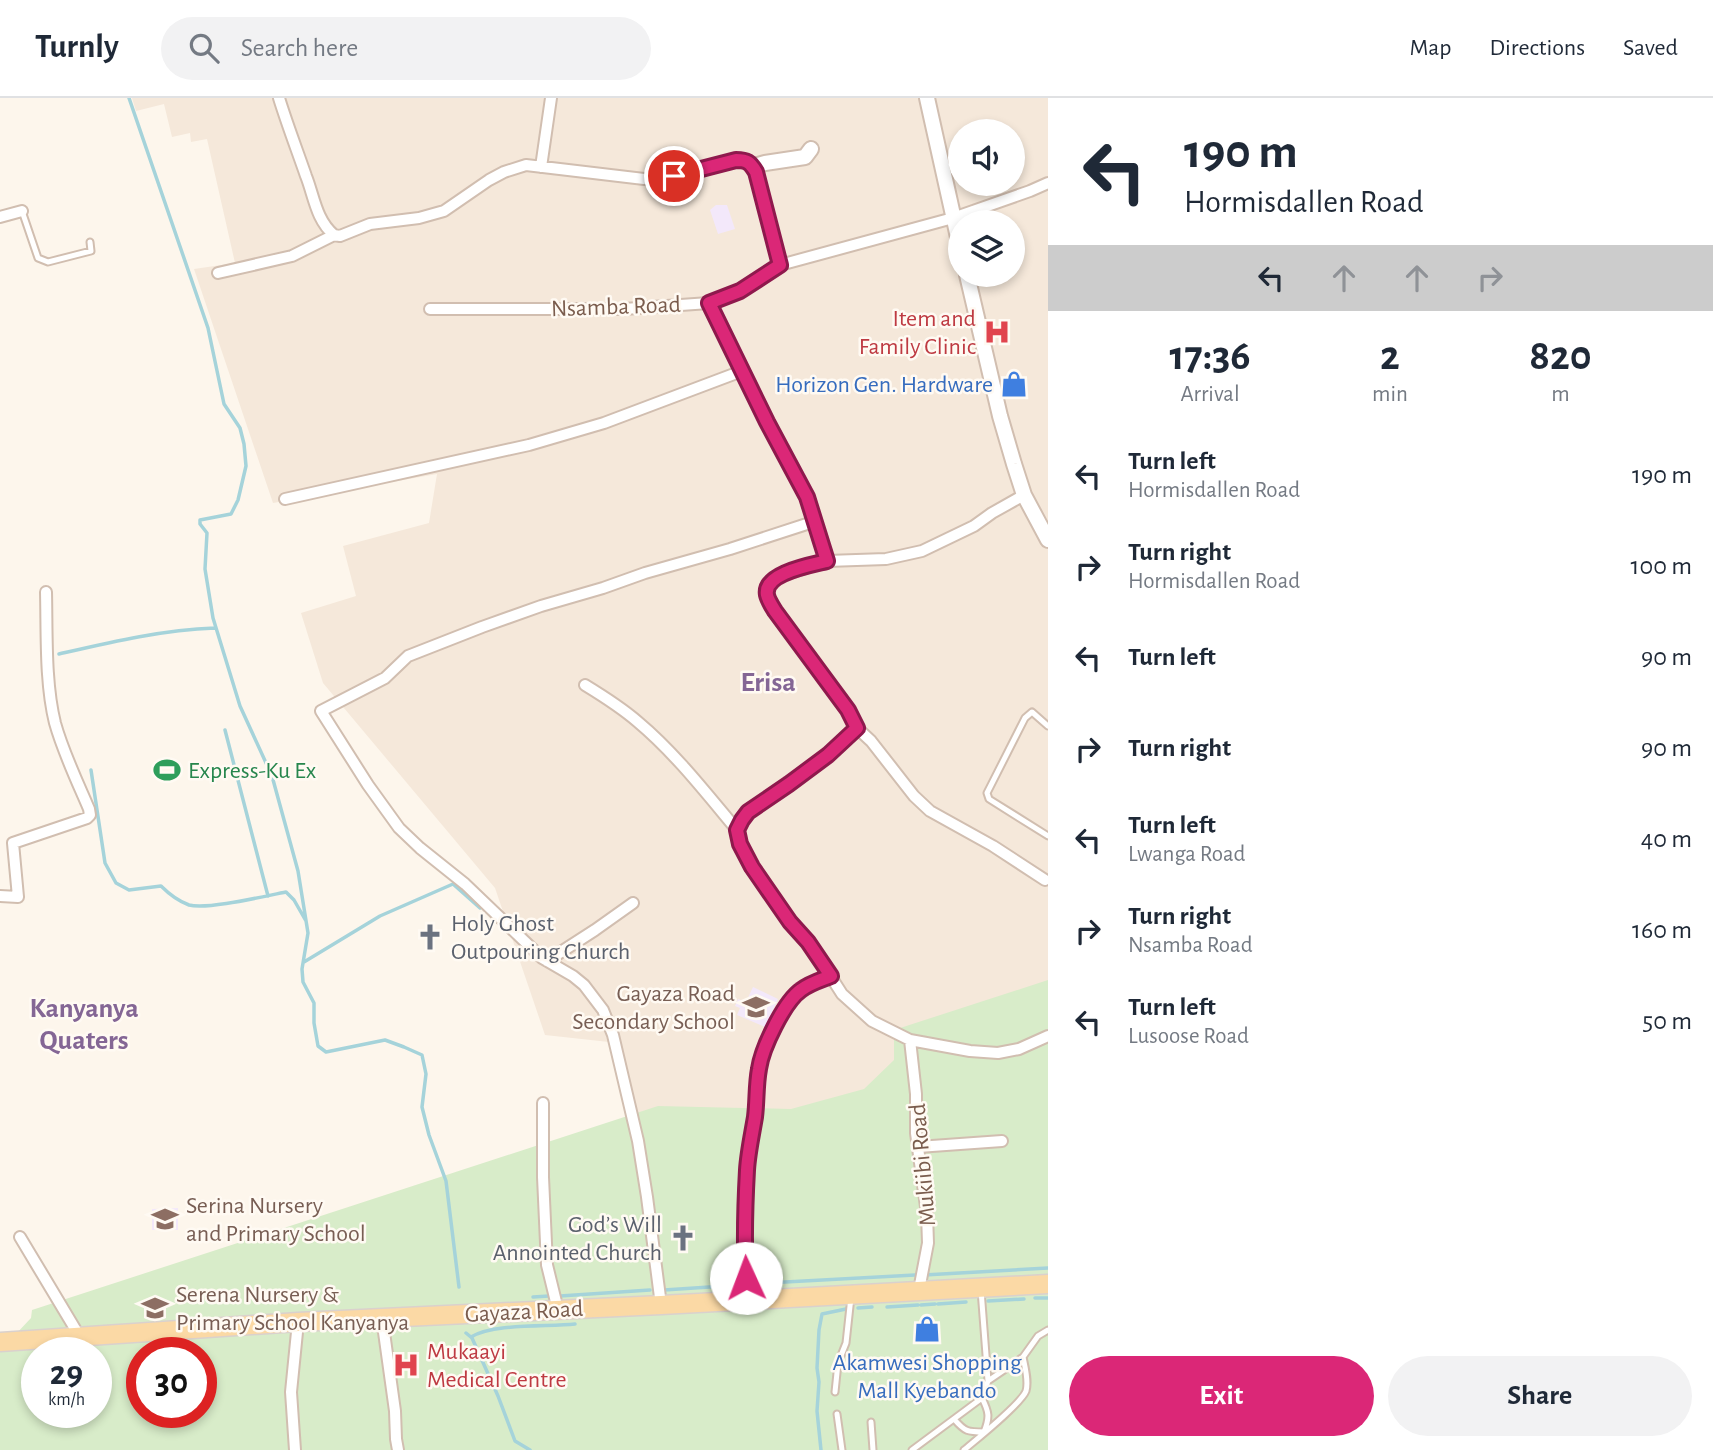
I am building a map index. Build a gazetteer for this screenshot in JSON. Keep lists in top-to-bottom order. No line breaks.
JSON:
{"streets":{"main road":["Gayaza Road"],"street":["Nsamba Road","Mukiibi Road"]},"crossings":[["Mukiibi Road","Gayaza Road"]],"districts":["Erisa","Kanyanya Quaters"],"places":{"hospital":["Item and Family Clinic","Mukaayi Medical Centre"],"shop":["Horizon Gen. Hardware","Akamwesi Shopping Mall Kyebando"],"sports":["Express-Ku Ex"],"church":["Holy Ghost Outpouring Church","God’s Will Annointed Church"],"school or university":["Gayaza Road Secondary School","Serina Nursery and Primary School","Serena Nursery & Primary School Kanyanya"]},"page":{"header":"Turnly","search":"Search here","nav":["Map","Directions","Saved"],"turn":["190 m","Hormisdallen Road"],"eta":["17:36","Arrival","2","min","820","m"],"list":[{"name":"Turn left","note":"Hormisdallen Road","value":"190 m"},{"name":"Turn right","note":"Hormisdallen Road","value":"100 m"},{"name":"Turn left","value":"90 m"},{"name":"Turn right","value":"90 m"},{"name":"Turn left","note":"Lwanga Road","value":"40 m"},{"name":"Turn right","note":"Nsamba Road","value":"160 m"},{"name":"Turn left","note":"Lusoose Road","value":"50 m"}],"speed":"29 km/h","limit":"30","buttons":["Exit","Share"]}}
